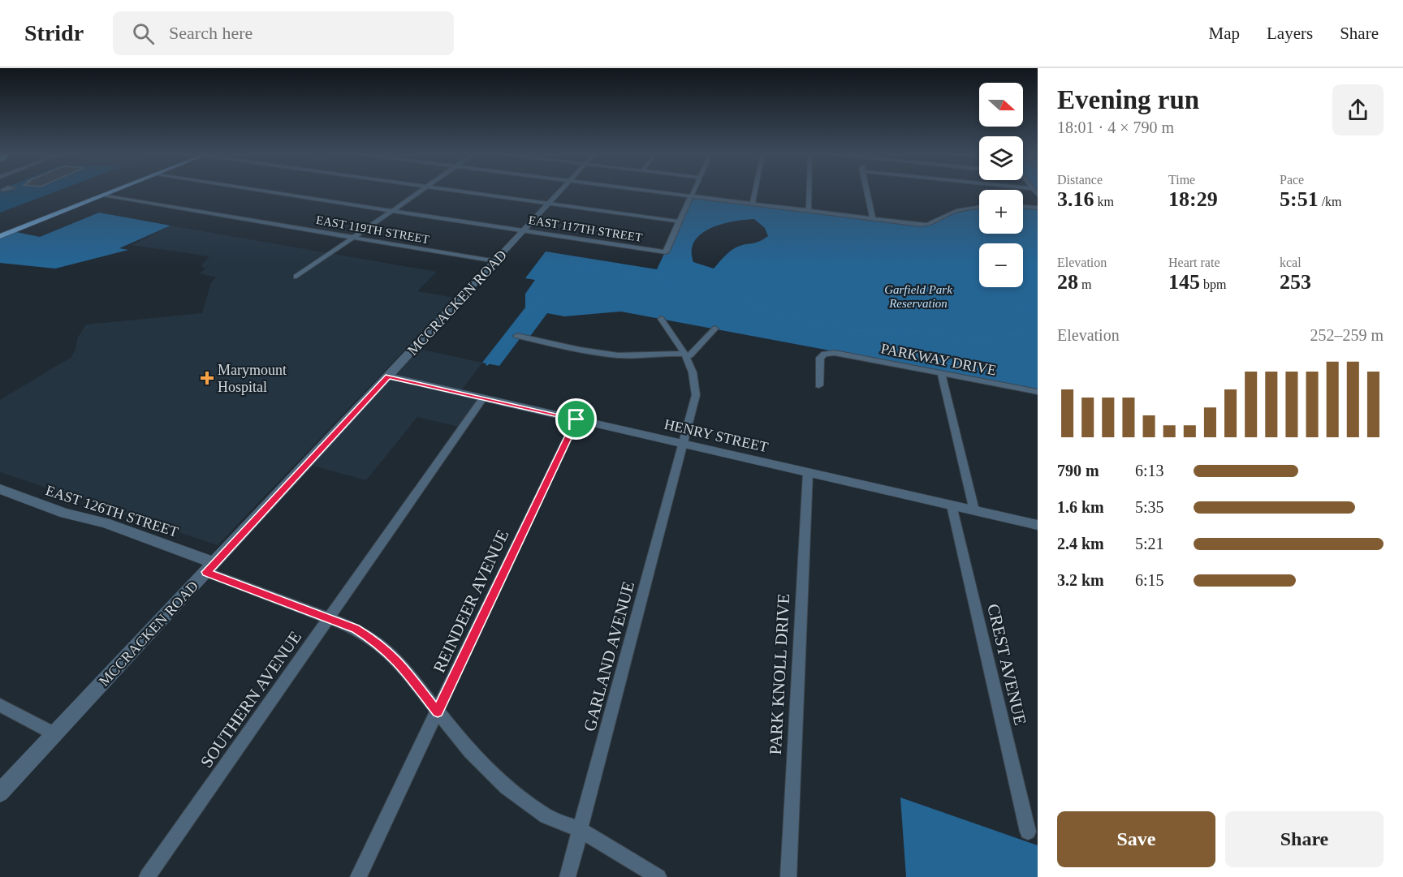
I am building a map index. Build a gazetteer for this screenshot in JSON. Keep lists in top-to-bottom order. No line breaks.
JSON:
{"streets":{"street":["EAST 117TH STREET","EAST 119TH STREET","MCCRACKEN ROAD","PARKWAY DRIVE","HENRY STREET","EAST 126TH STREET","REINDEER AVENUE","GARLAND AVENUE","CREST AVENUE","PARK KNOLL DRIVE","SOUTHERN AVENUE"]},"crossings":[["EAST 117TH STREET","MCCRACKEN ROAD"],["EAST 119TH STREET","MCCRACKEN ROAD"],["MCCRACKEN ROAD","HENRY STREET"],["MCCRACKEN ROAD","EAST 126TH STREET"],["HENRY STREET","REINDEER AVENUE"],["HENRY STREET","GARLAND AVENUE"],["HENRY STREET","CREST AVENUE"],["HENRY STREET","PARK KNOLL DRIVE"],["HENRY STREET","SOUTHERN AVENUE"]],"parks":["Garfield Park Reservation"],"places":{"health":["Marymount Hospital"]},"north":"right","page":{"header":"Stridr","search":"Search here","nav":["Map","Layers","Share"],"heading":["Evening run","18:01 · 4 × 790 m"],"map_buttons":["+","−"],"stats":[["Distance","3.16 km"],["Time","18:29"],["Pace","5:51 /km"],["Elevation","28 m"],["Heart rate","145 bpm"],["kcal","253"]],"chart":["Elevation","252–259 m"],"list":[{"name":"790 m","note":"6:13"},{"name":"1.6 km","note":"5:35"},{"name":"2.4 km","note":"5:21"},{"name":"3.2 km","note":"6:15"}],"buttons":["Save","Share"]}}
